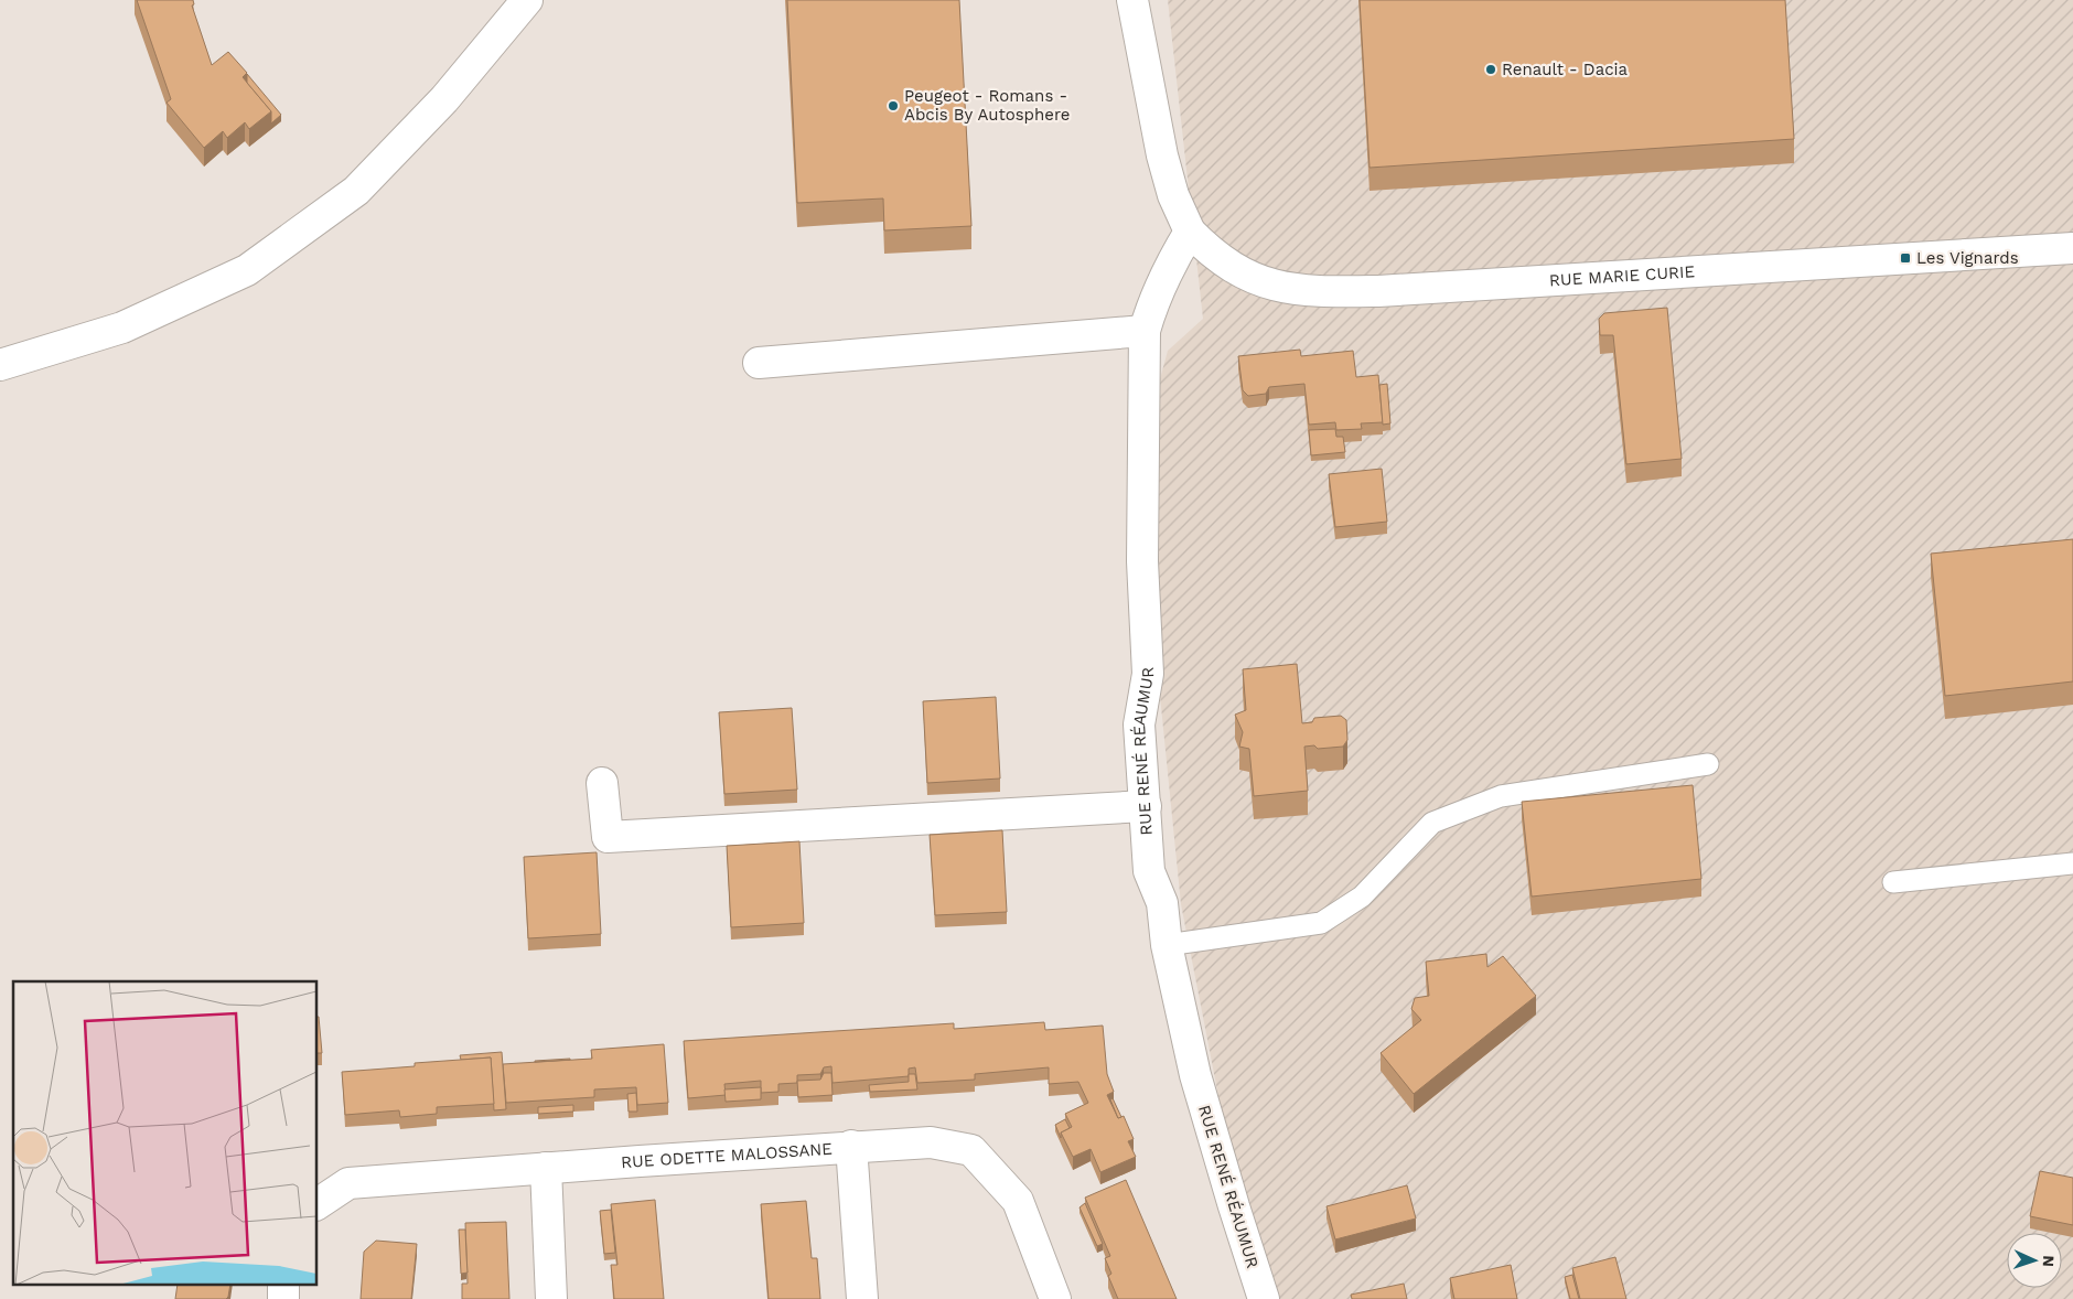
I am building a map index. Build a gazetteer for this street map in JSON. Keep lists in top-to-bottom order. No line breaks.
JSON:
{"streets":{"street":["RUE MARIE CURIE","RUE RENÉ RÉAUMUR","RUE ODETTE MALOSSANE"]},"crossings":[["RUE MARIE CURIE","RUE RENÉ RÉAUMUR"]],"places":{"other":["Renault - Dacia","Peugeot - Romans - Abcis By Autosphere"],"transit":["Les Vignards"]},"north":"right"}
